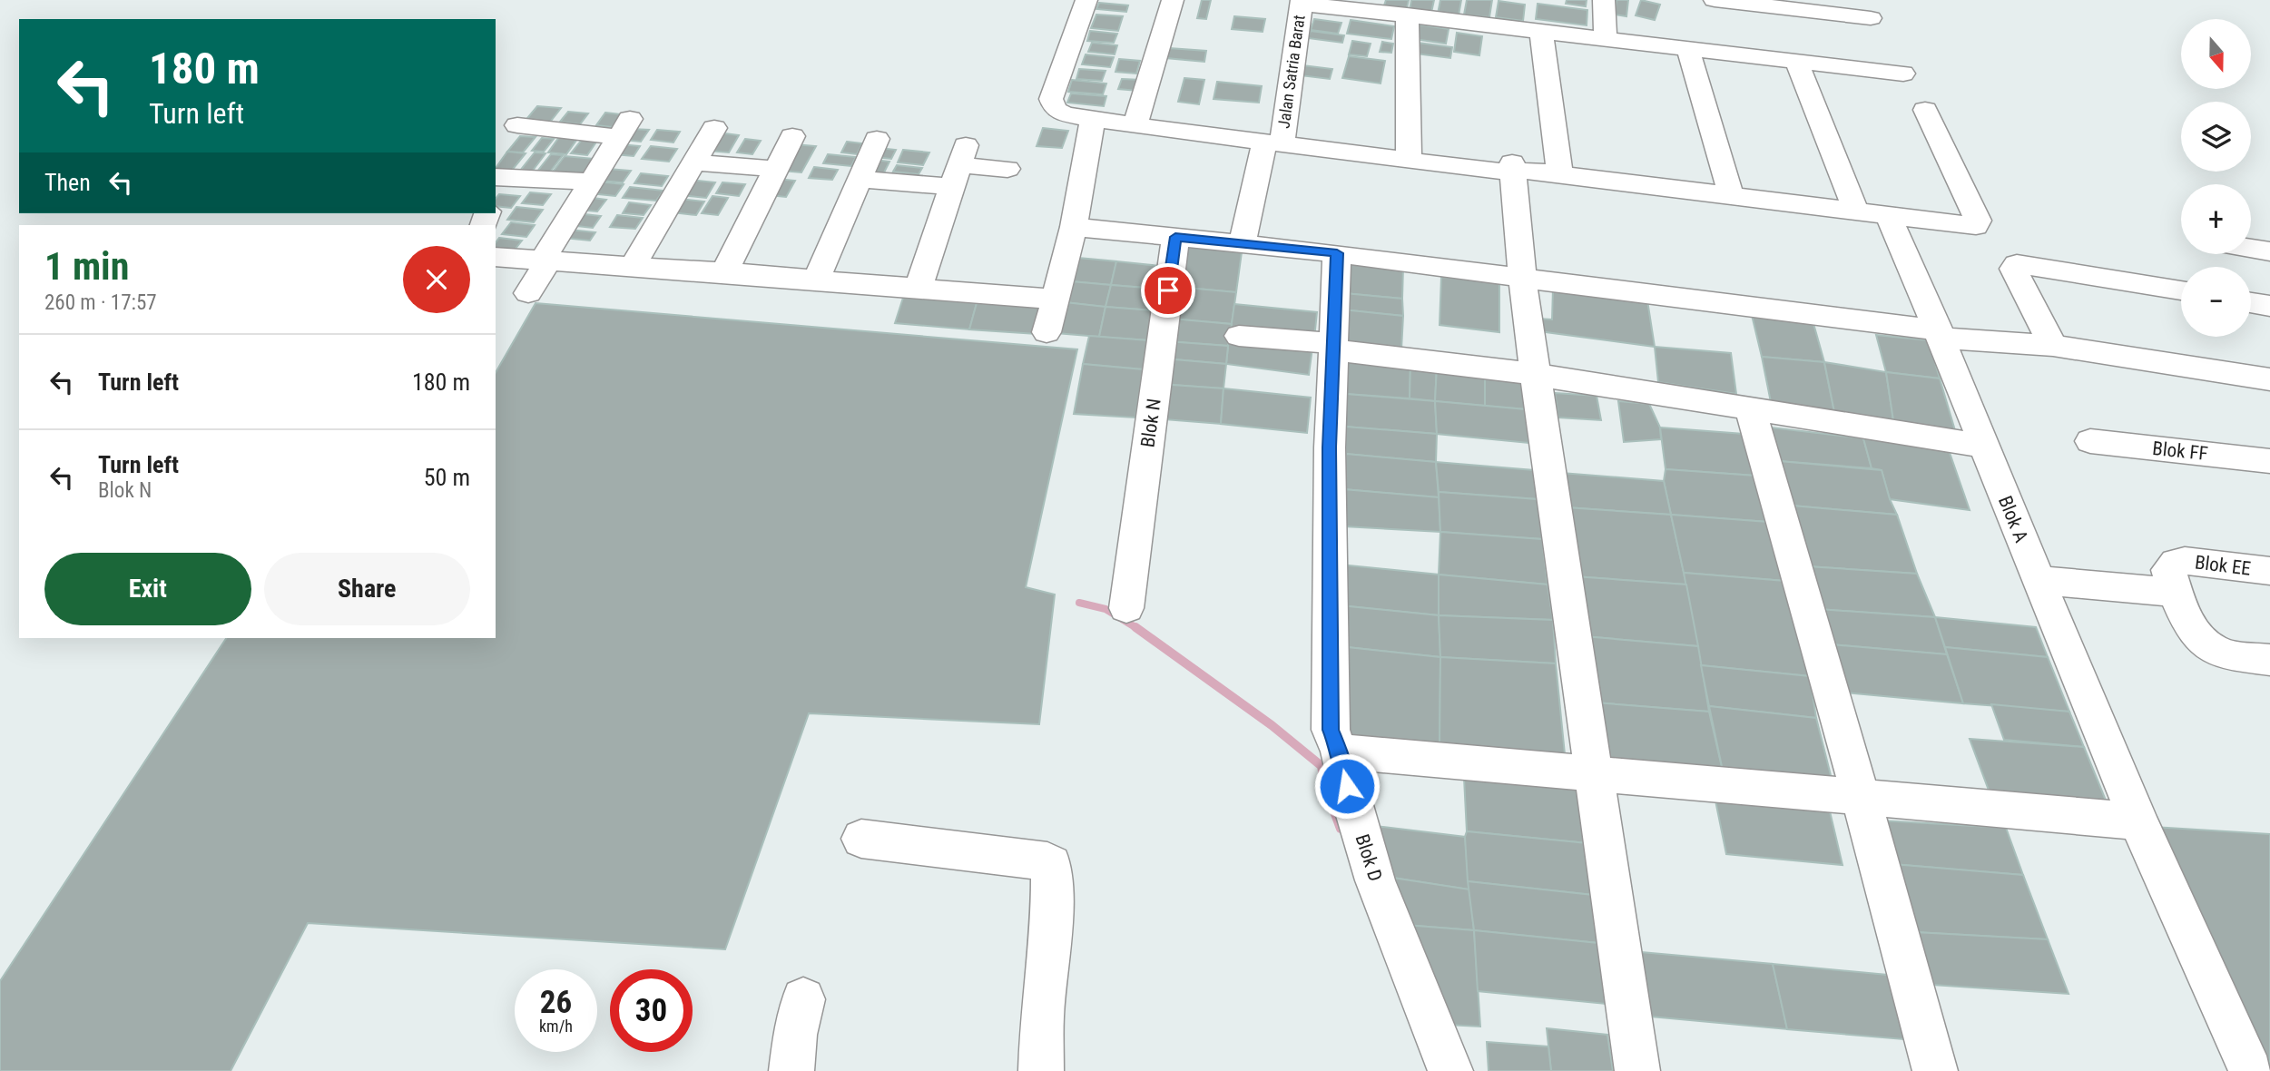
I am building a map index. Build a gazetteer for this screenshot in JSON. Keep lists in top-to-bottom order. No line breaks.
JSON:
{"streets":{"street":["Jalan Satria Barat","Blok N","Blok FF","Blok A","Blok EE","Blok D"]},"crossings":[["Blok A","Blok EE"]],"north":"bottom","page":{"map_buttons":["+","−"],"turn":["180 m","Turn left"],"then":"Then","heading":["1 min","260 m · 17:57"],"list":[{"name":"Turn left","value":"180 m"},{"name":"Turn left","note":"Blok N","value":"50 m"}],"buttons":["Exit","Share"],"speed":"26 km/h","limit":"30"}}
